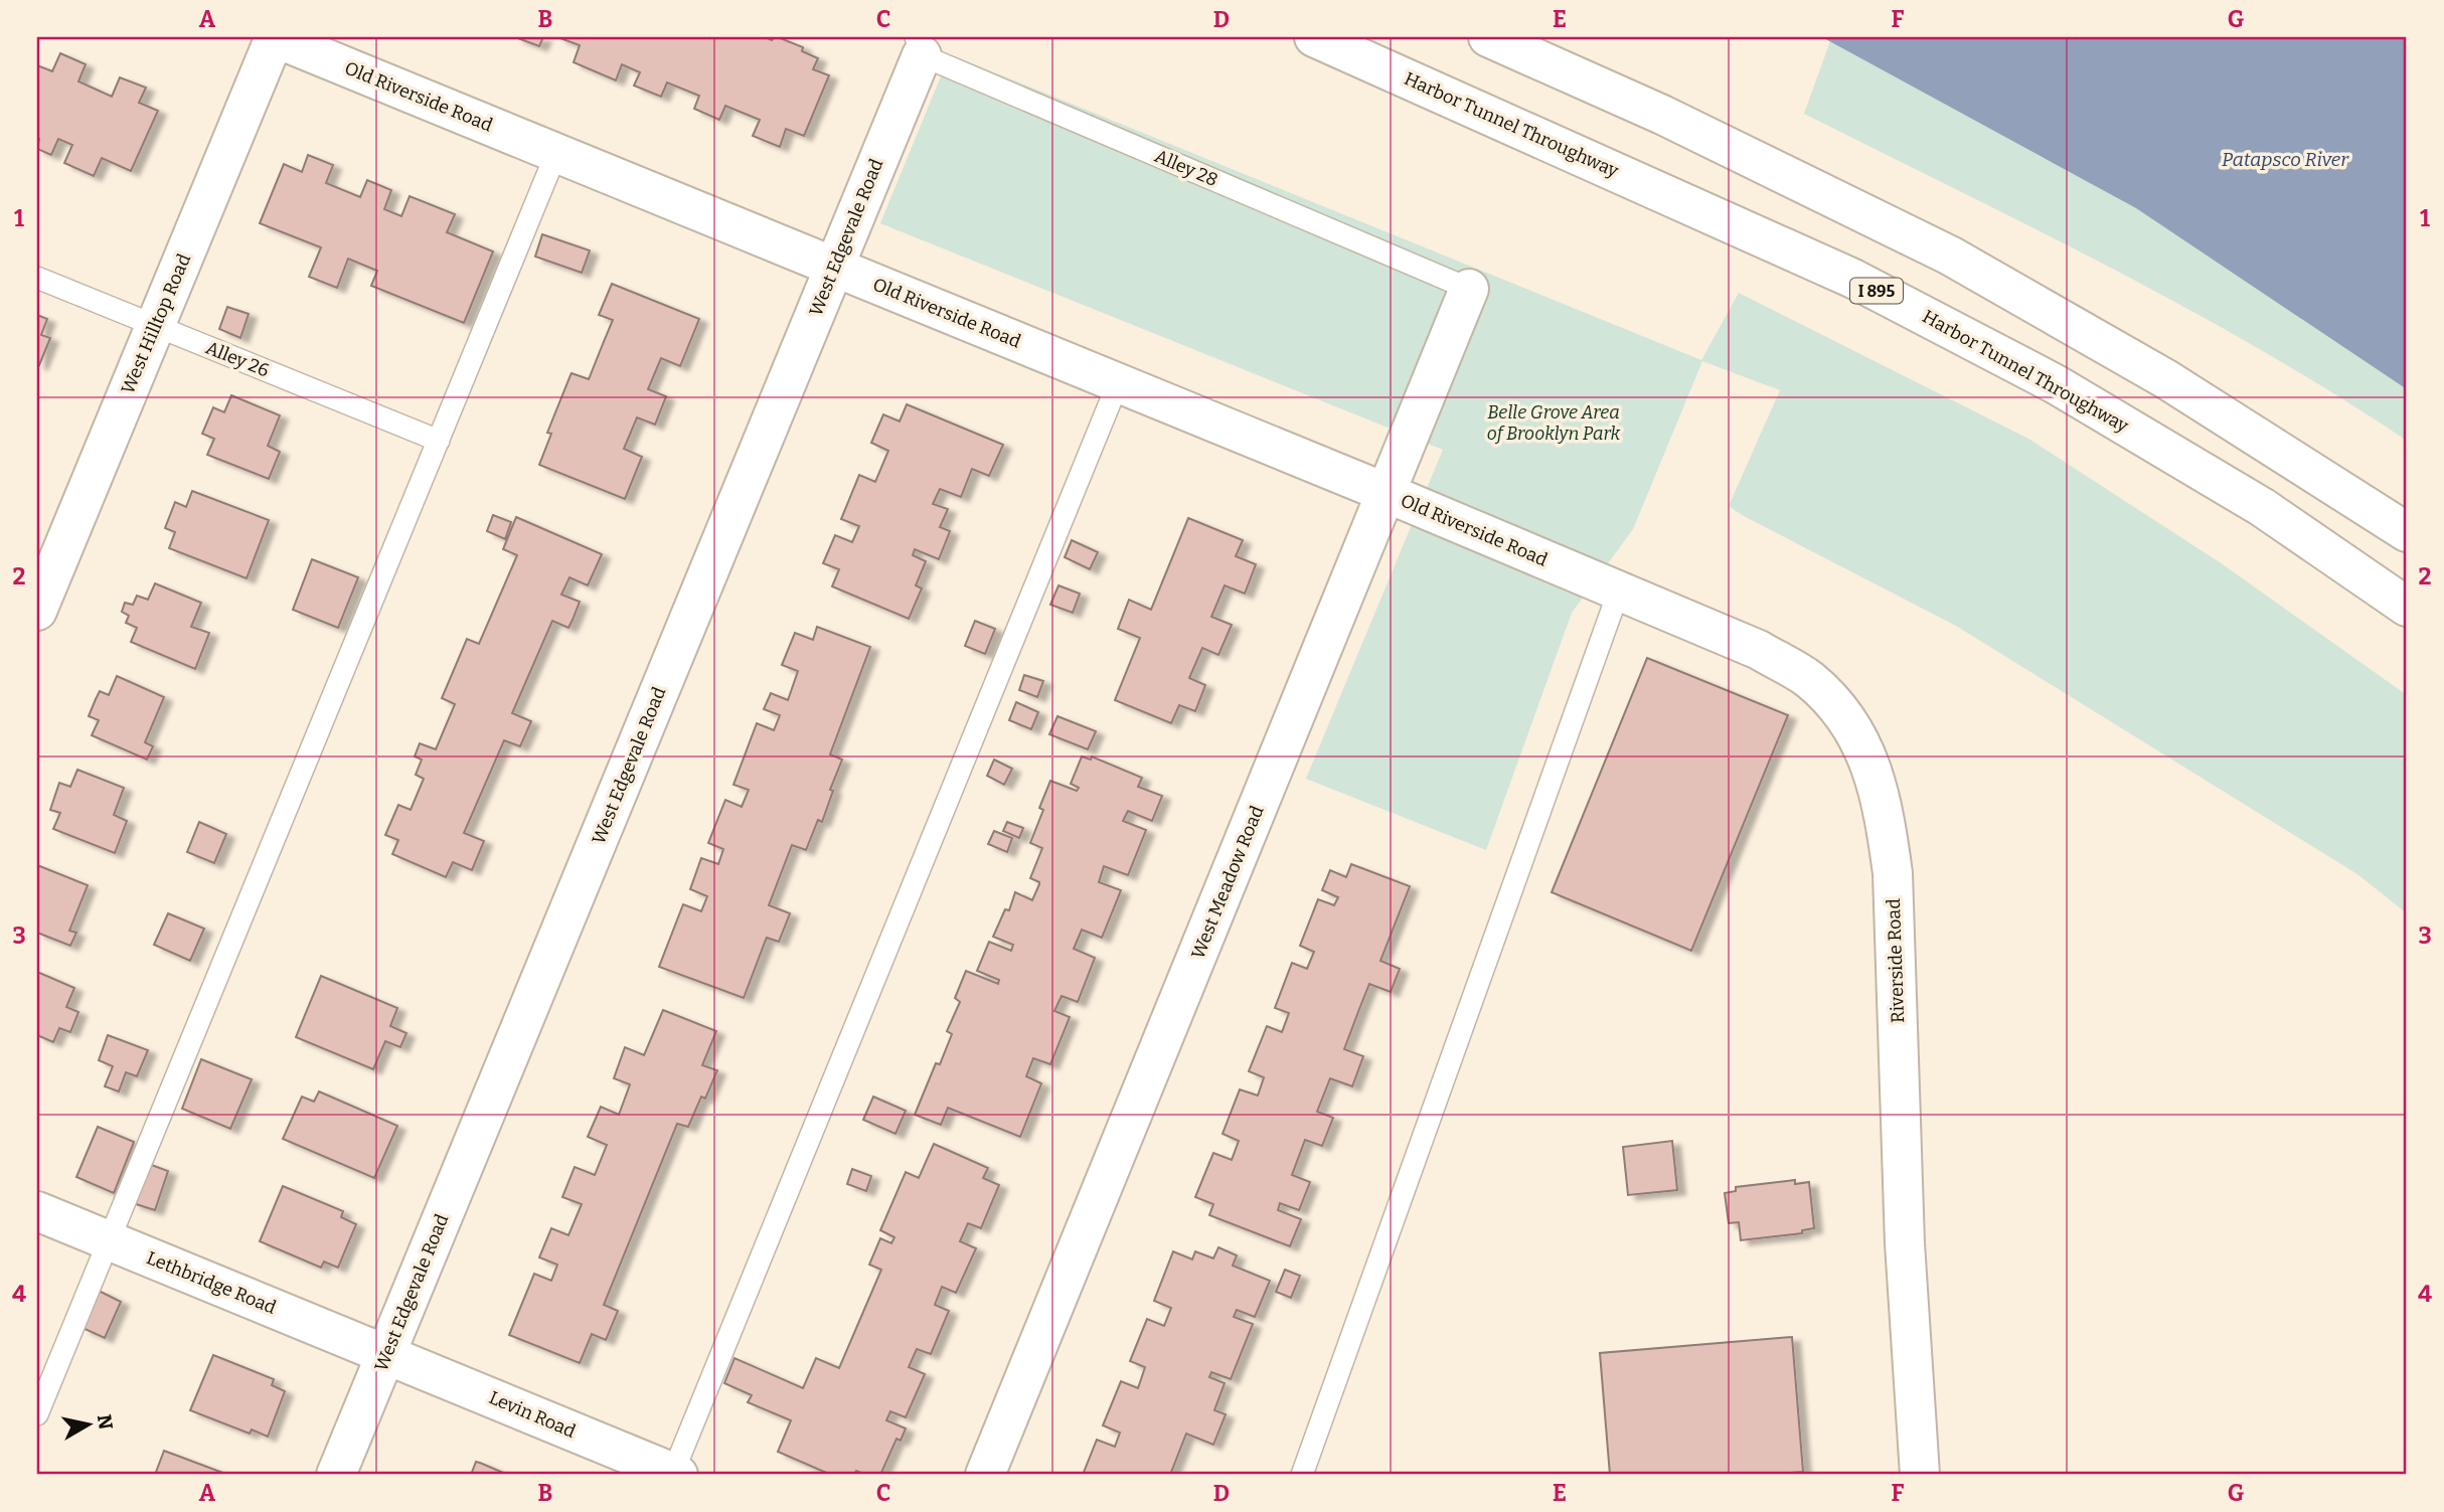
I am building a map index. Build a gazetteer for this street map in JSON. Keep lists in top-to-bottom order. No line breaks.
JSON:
{"streets":{"main road":["Old Riverside Road","Harbor Tunnel Throughway","West Edgevale Road","I 895","West Hilltop Road","West Meadow Road","Riverside Road","Lethbridge Road","Levin Road"],"lane":["Alley 28","Alley 26"]},"crossings":[["Old Riverside Road","West Edgevale Road"],["Old Riverside Road","West Hilltop Road"],["Old Riverside Road","West Meadow Road"],["Old Riverside Road","Riverside Road"],["Alley 28","West Edgevale Road"],["Alley 28","West Meadow Road"],["West Edgevale Road","Lethbridge Road"],["West Edgevale Road","Levin Road"],["West Hilltop Road","Alley 26"],["Lethbridge Road","Levin Road"]],"water":["Patapsco River"],"parks":["Belle Grove Area of Brooklyn Park"],"north":"right","grid":{"columns":["A","B","C","D","E","F","G"],"rows":["1","2","3","4"]}}
